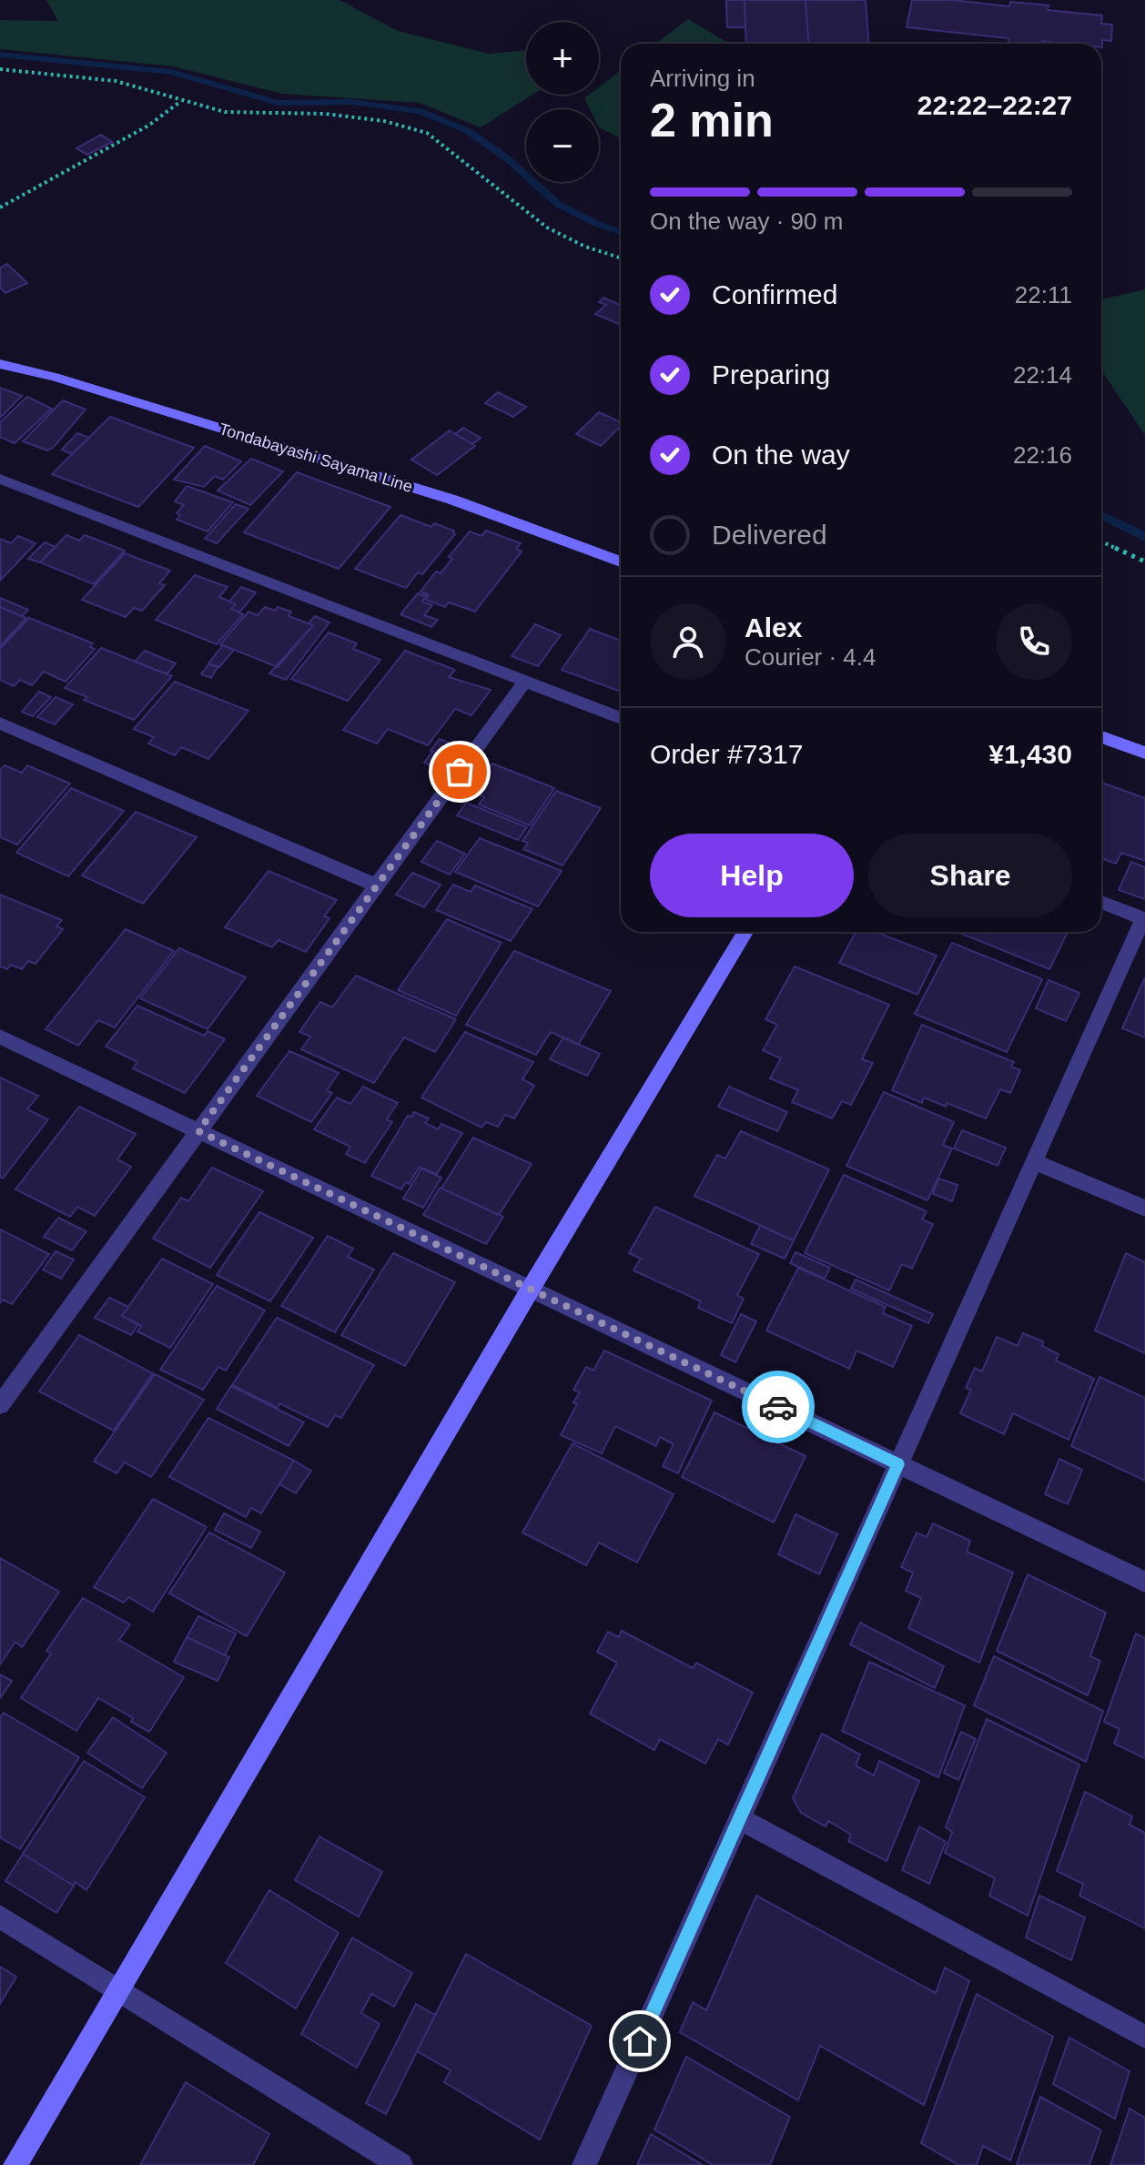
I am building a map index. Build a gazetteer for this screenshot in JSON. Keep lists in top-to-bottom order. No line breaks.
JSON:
{"streets":{"street":["Tondabayashi Sayama Line"]},"page":{"map_buttons":["+","−"],"heading":["2 min","Arriving in","22:22–22:27"],"panel":["Alex","Courier · 4.4","Order #7317","¥1,430"],"bar":"On the way · 90 m","list":[["Confirmed","22:11"],["Preparing","22:14"],["On the way","22:16"],"Delivered"],"buttons":["Help","Share"]}}
